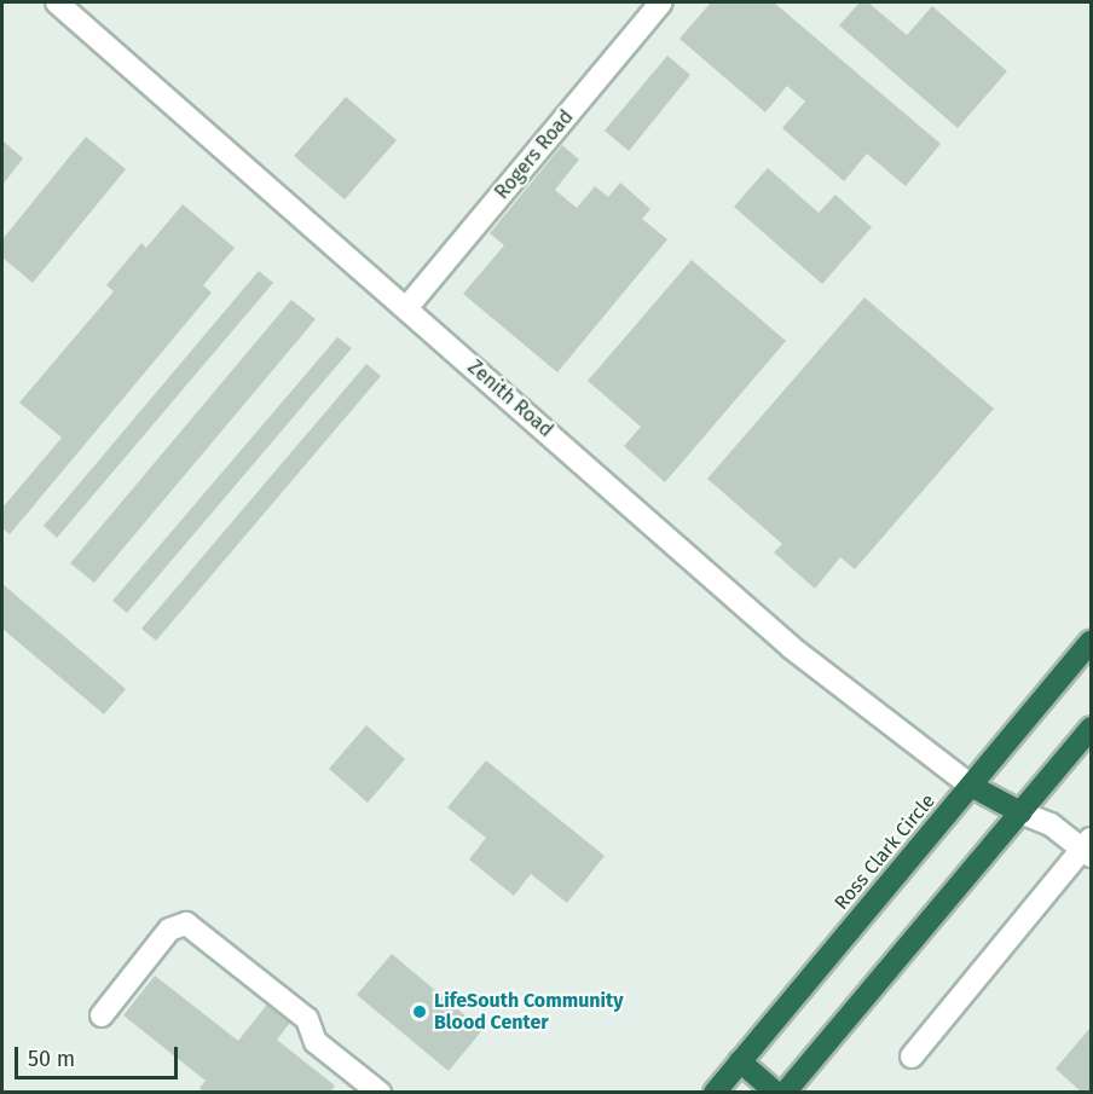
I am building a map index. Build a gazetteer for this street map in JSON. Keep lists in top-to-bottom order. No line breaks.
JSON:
{"streets":{"highway":["Ross Clark Circle"],"street":["Rogers Road","Zenith Road"]},"crossings":[["Rogers Road","Zenith Road"],["Zenith Road","Ross Clark Circle"]],"places":["LifeSouth Community Blood Center"],"scale_bar":"50 m"}
